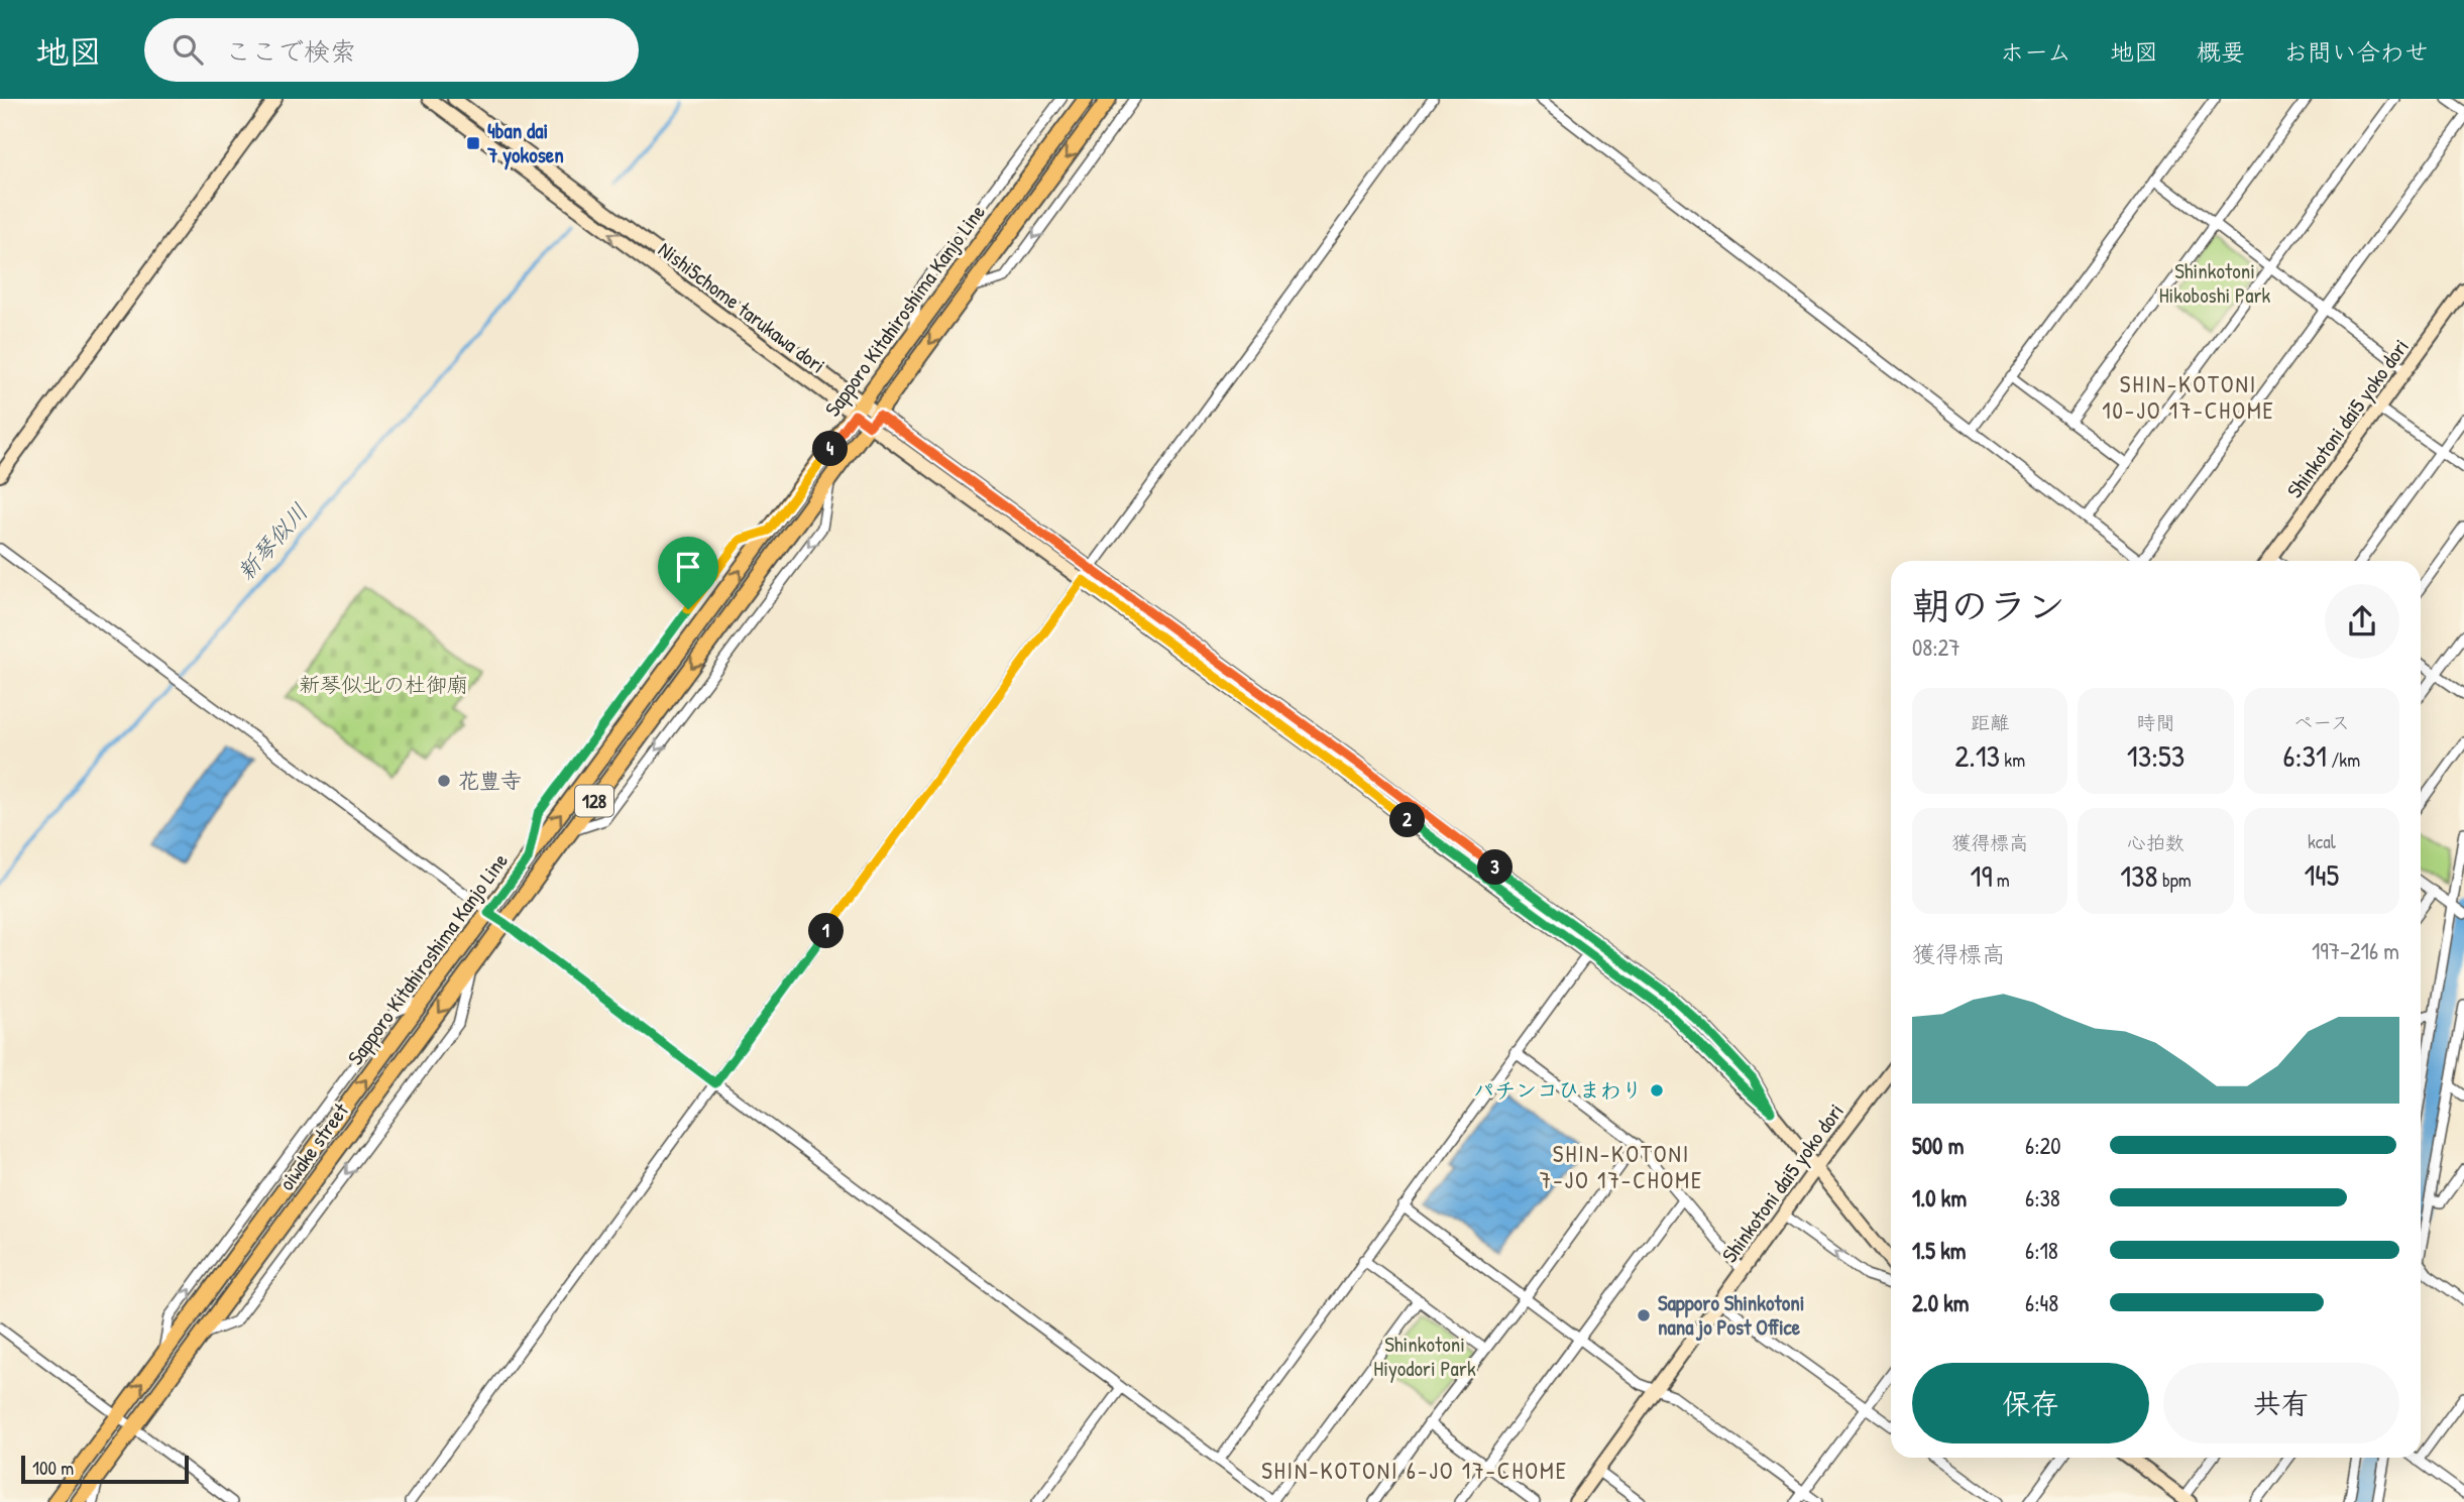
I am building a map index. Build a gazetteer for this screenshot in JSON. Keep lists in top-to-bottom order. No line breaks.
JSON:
{"streets":{"main road":["Nishi5chome tarukawa dori","Sapporo Kitahiroshima Kanjo Line","Shinkotoni dai5 yoko dori","128","oiwake street"]},"crossings":[["Nishi5chome tarukawa dori","Sapporo Kitahiroshima Kanjo Line"],["Nishi5chome tarukawa dori","Shinkotoni dai5 yoko dori"],["Nishi5chome tarukawa dori","oiwake street"]],"one_way":["Sapporo Kitahiroshima Kanjo Line","oiwake street"],"districts":["SHIN-KOTONI 10-JO 17-CHOME","SHIN-KOTONI 7-JO 17-CHOME","SHIN-KOTONI 6-JO 17-CHOME"],"water":["新琴似川"],"parks":["Shinkotoni Hikoboshi Park","新琴似北の杜御廟","Shinkotoni Hiyodori Park"],"places":{"transit":["4ban dai 7 yokosen"],"other":["花豊寺","パチンコひまわり","Sapporo Shinkotoni nana jo Post Office"]},"scale_bar":"100 m","page":{"header":"地図","search":"ここで検索","nav":["ホーム","地図","概要","お問い合わせ"],"pins":["4","2","3","1"],"heading":["朝のラン","08:27"],"stats":[["距離","2.13 km"],["時間","13:53"],["ペース","6:31 /km"],["獲得標高","19 m"],["心拍数","138 bpm"],["kcal","145"]],"chart":["獲得標高","197–216 m"],"list":[{"name":"500 m","note":"6:20"},{"name":"1.0 km","note":"6:38"},{"name":"1.5 km","note":"6:18"},{"name":"2.0 km","note":"6:48"}],"buttons":["保存","共有"],"scale":"100 m"}}
